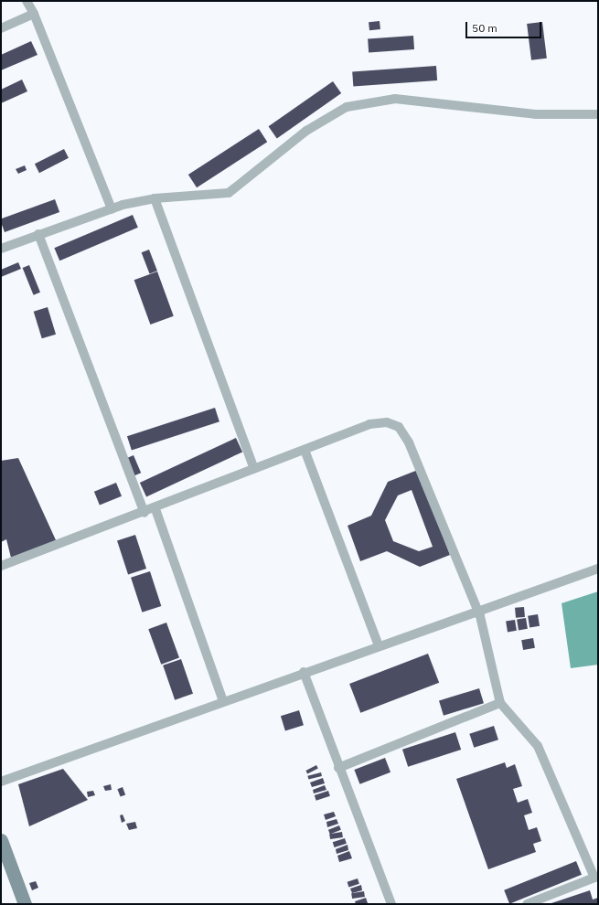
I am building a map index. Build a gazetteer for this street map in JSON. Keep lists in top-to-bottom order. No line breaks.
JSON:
{"scale_bar":"50 m"}
